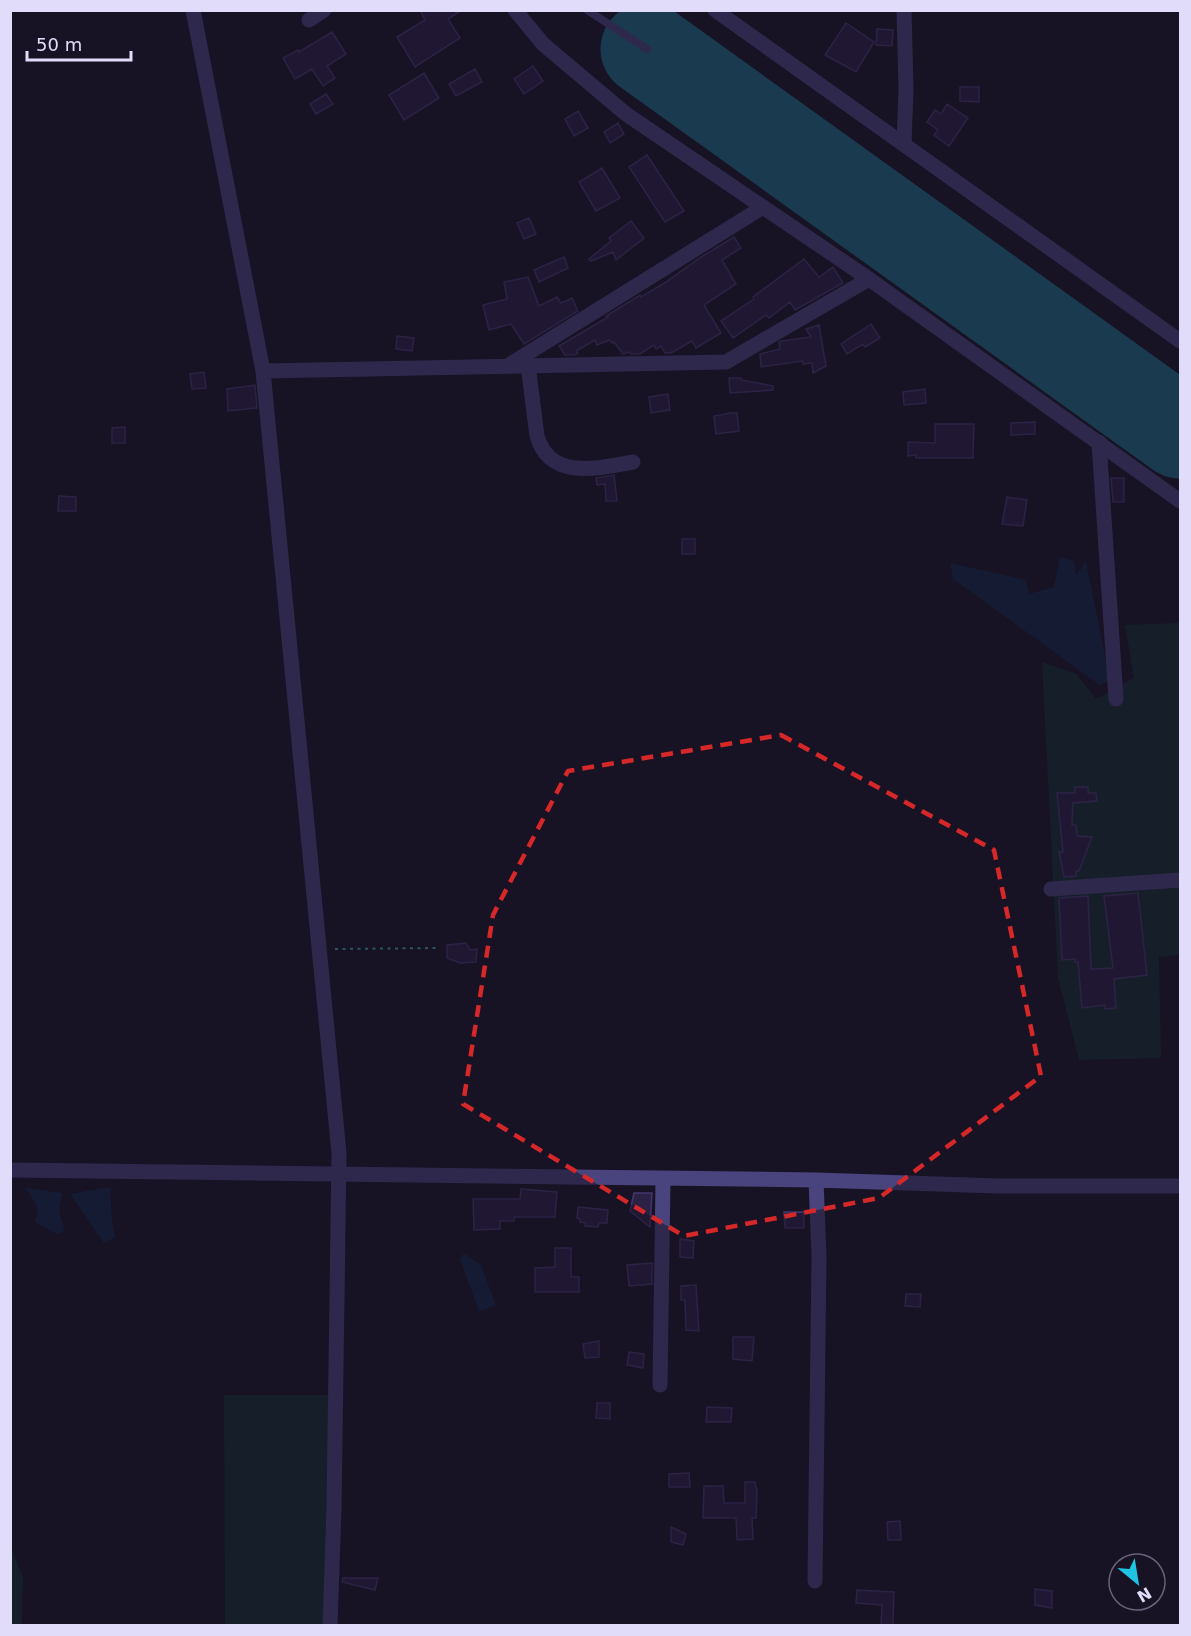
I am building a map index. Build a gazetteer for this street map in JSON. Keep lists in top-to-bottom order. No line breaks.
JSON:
{"scale_bar":"50 m","north":"bottom right"}
